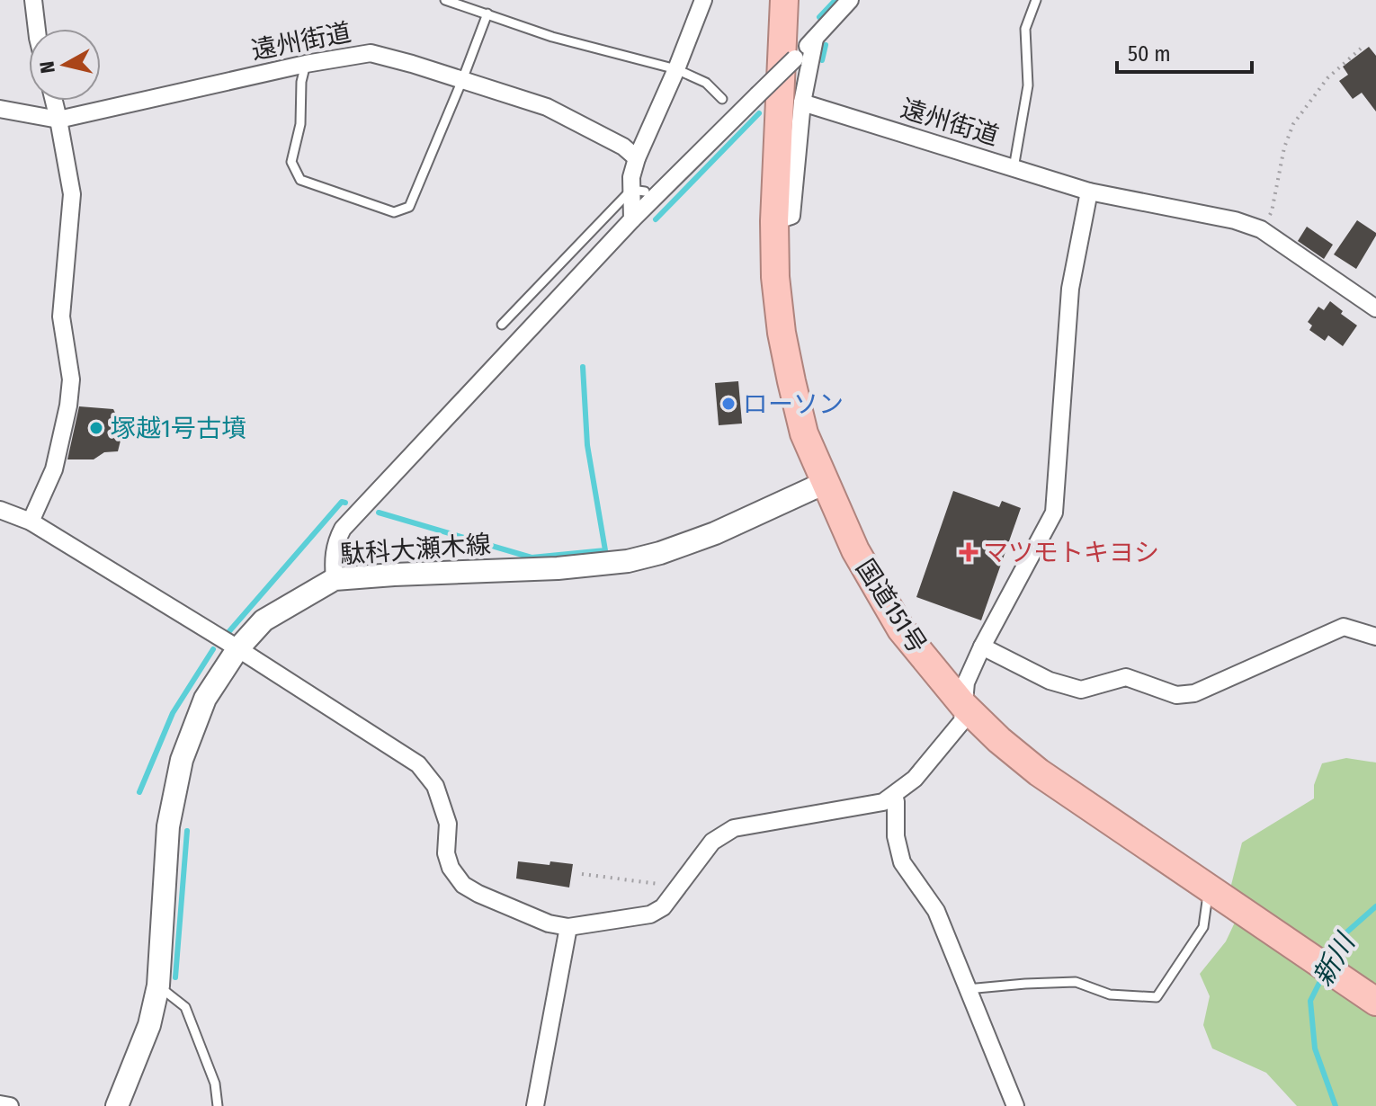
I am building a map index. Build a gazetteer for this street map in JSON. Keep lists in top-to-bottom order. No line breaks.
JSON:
{"streets":{"highway":["国道151号"],"main road":["駄科大瀬木線"],"street":["遠州街道"]},"crossings":[["駄科大瀬木線","国道151号"]],"water":["新川"],"places":{"other":["ローソン","塚越1号古墳"],"health":["マツモトキヨシ"]},"scale_bar":"50 m","north":"left"}
